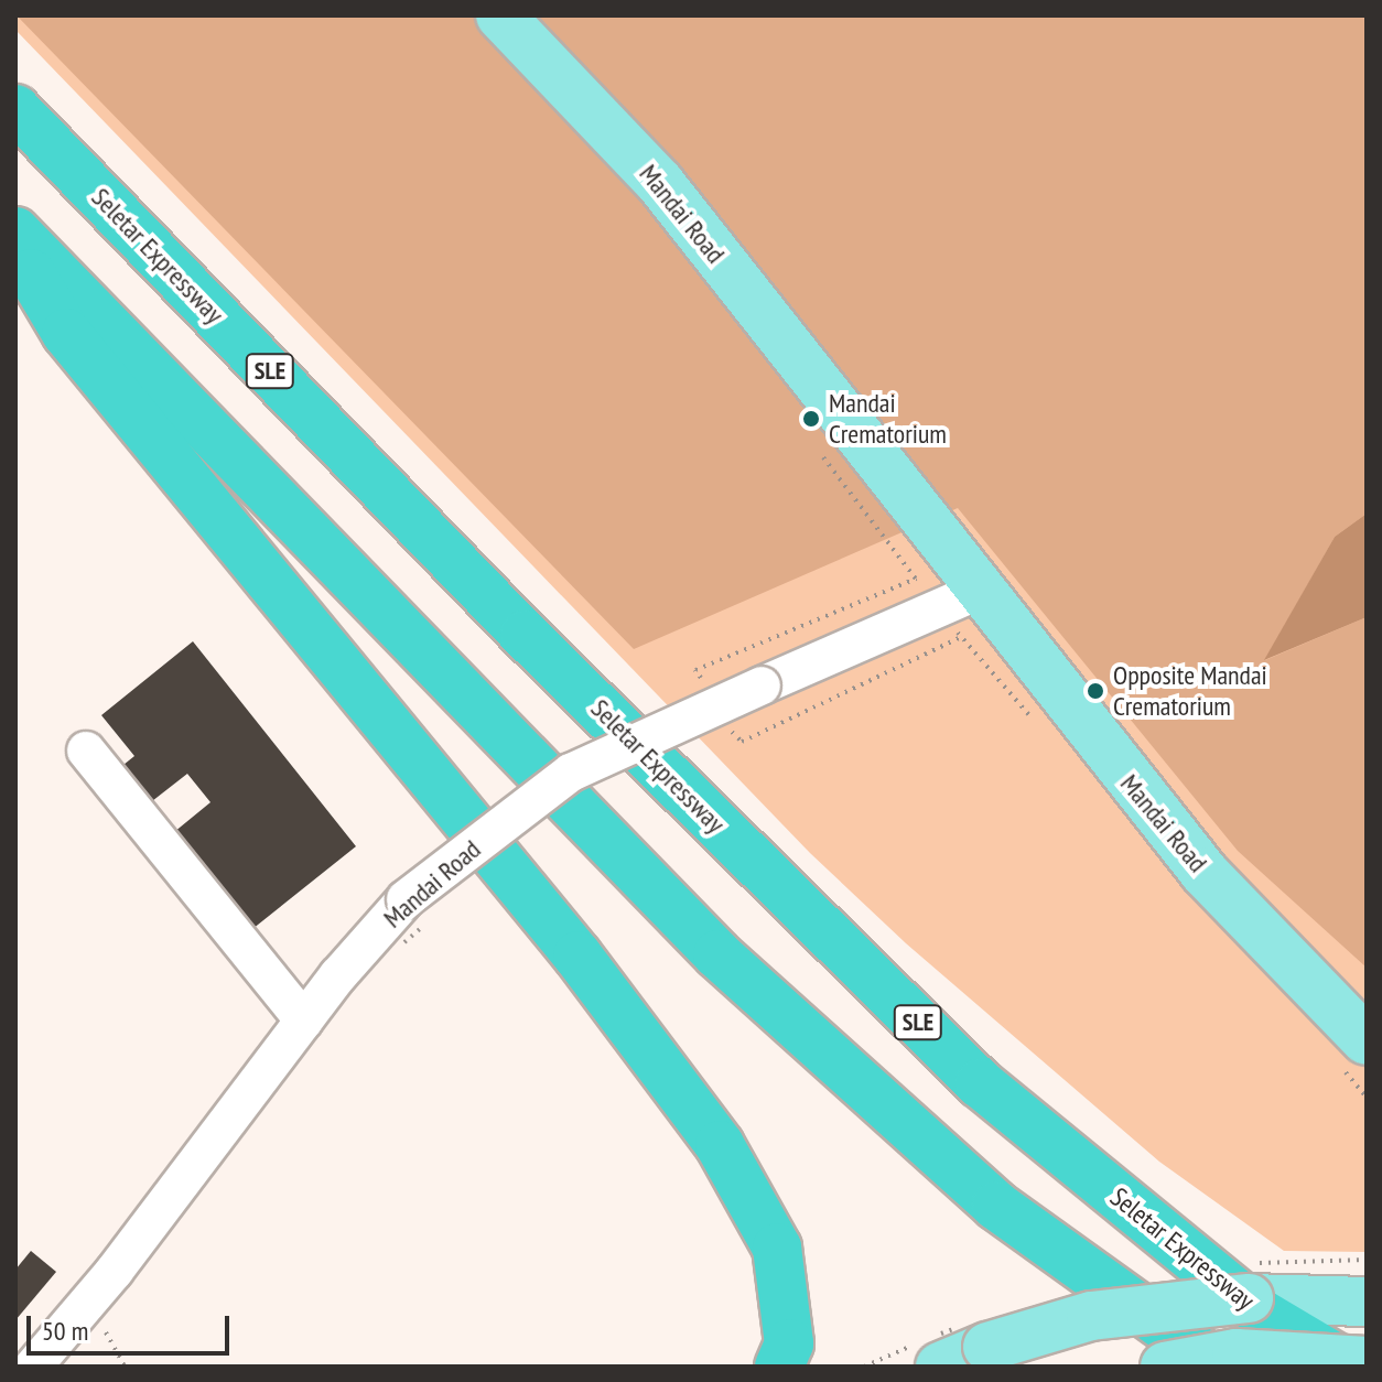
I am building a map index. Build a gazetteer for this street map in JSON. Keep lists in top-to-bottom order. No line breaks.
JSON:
{"streets":{"highway":["Seletar Expressway","SLE"],"main road":["Mandai Road"]},"places":["Mandai Crematorium","Opposite Mandai Crematorium"],"scale_bar":"50 m"}
